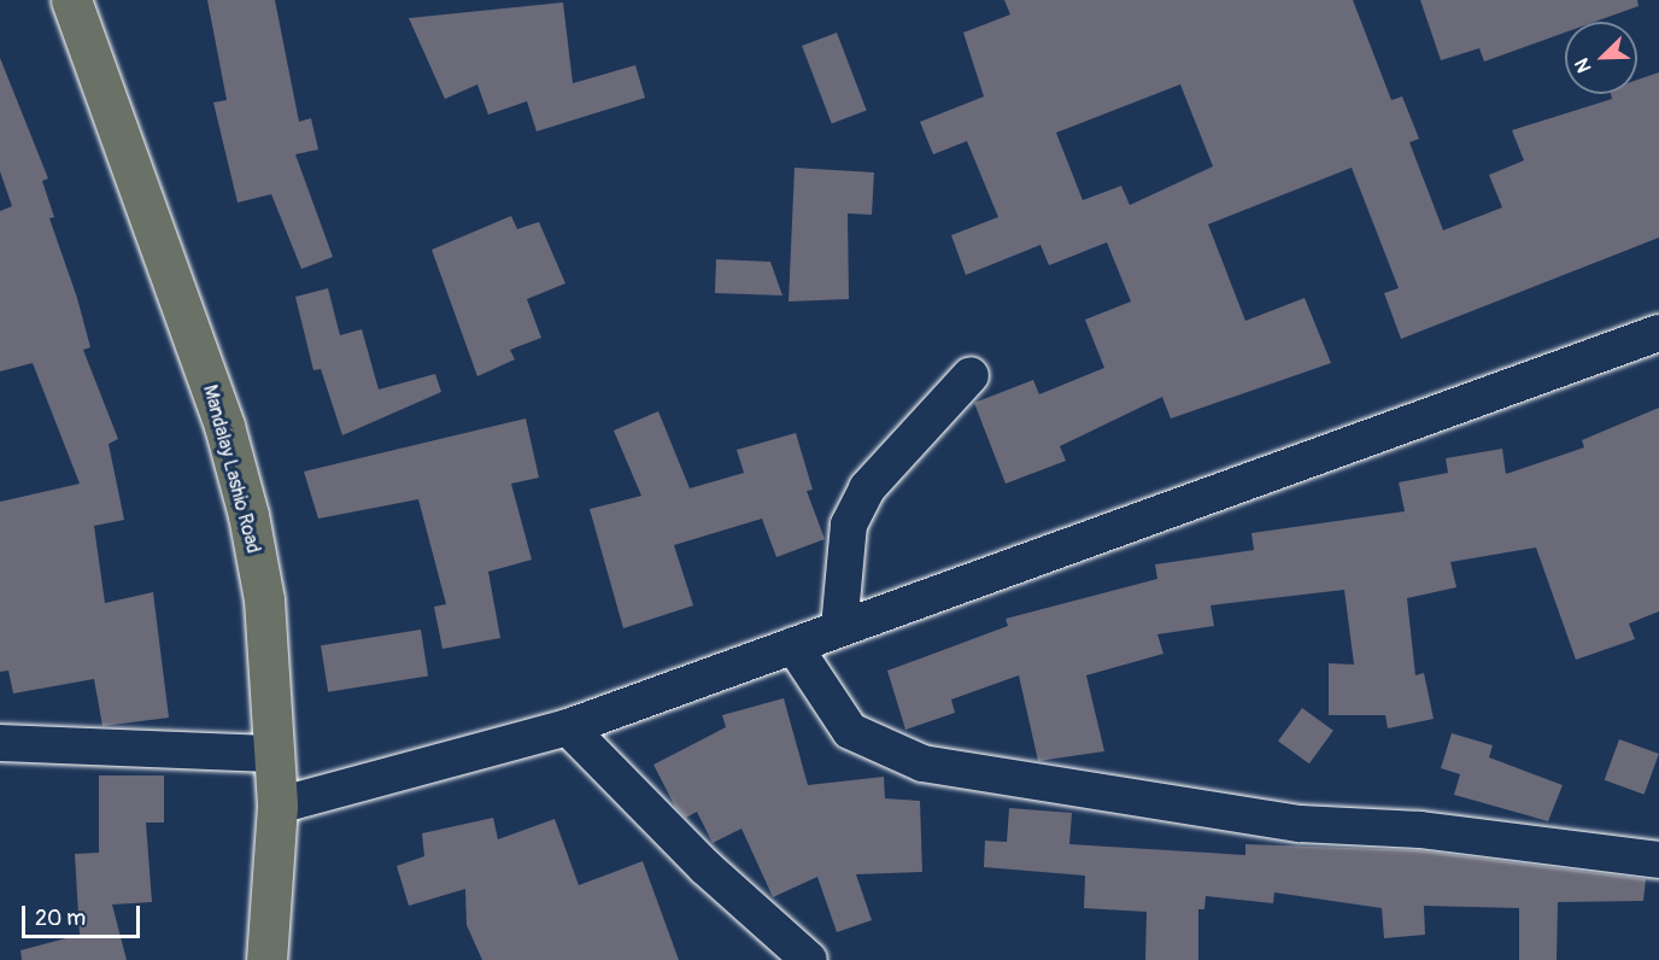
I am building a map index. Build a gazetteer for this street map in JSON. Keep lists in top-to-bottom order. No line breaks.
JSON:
{"streets":{"highway":["Mandalay Lashio Road"]},"scale_bar":"20 m","north":"bottom left"}
